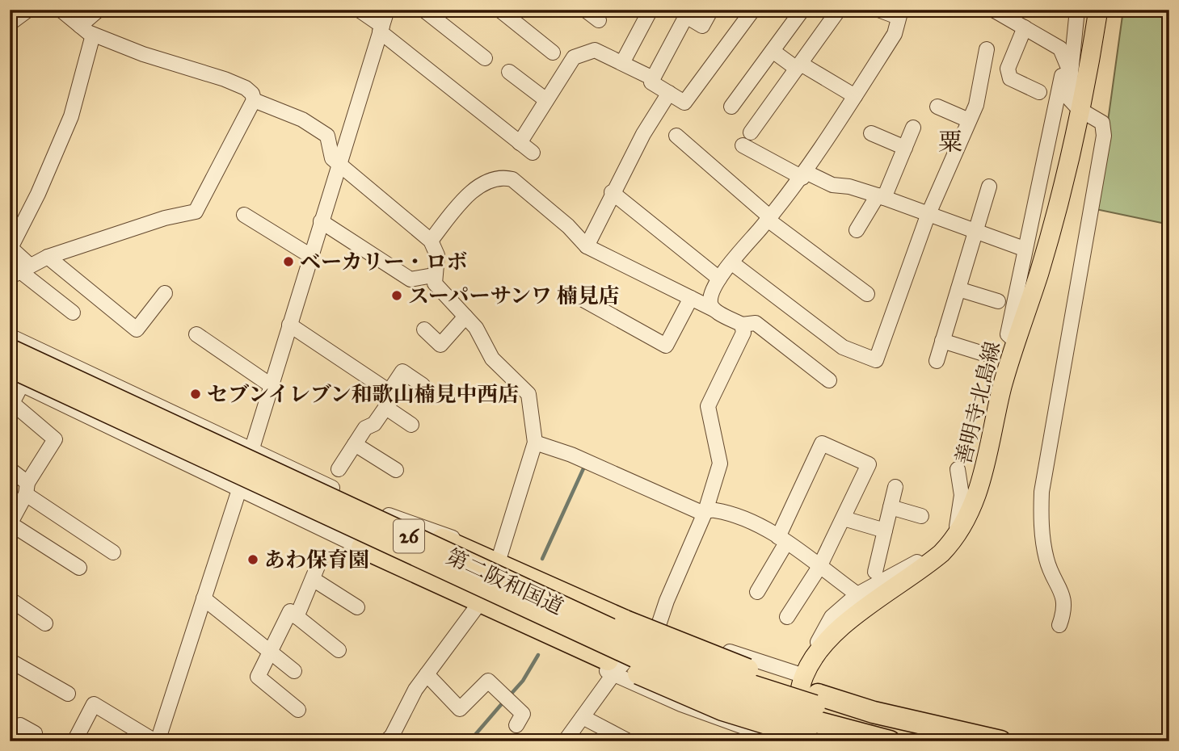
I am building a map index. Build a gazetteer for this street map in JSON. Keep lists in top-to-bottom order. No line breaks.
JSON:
{"streets":{"highway":["26","第二阪和国道"],"main road":["善明寺北島線"]},"crossings":[["善明寺北島線","26"],["善明寺北島線","第二阪和国道"],["26","第二阪和国道"]],"districts":["粟"],"places":["ベーカリー・ロボ","スーパーサンワ 楠見店","セブンイレブン和歌山楠見中西店","あわ保育園"]}
